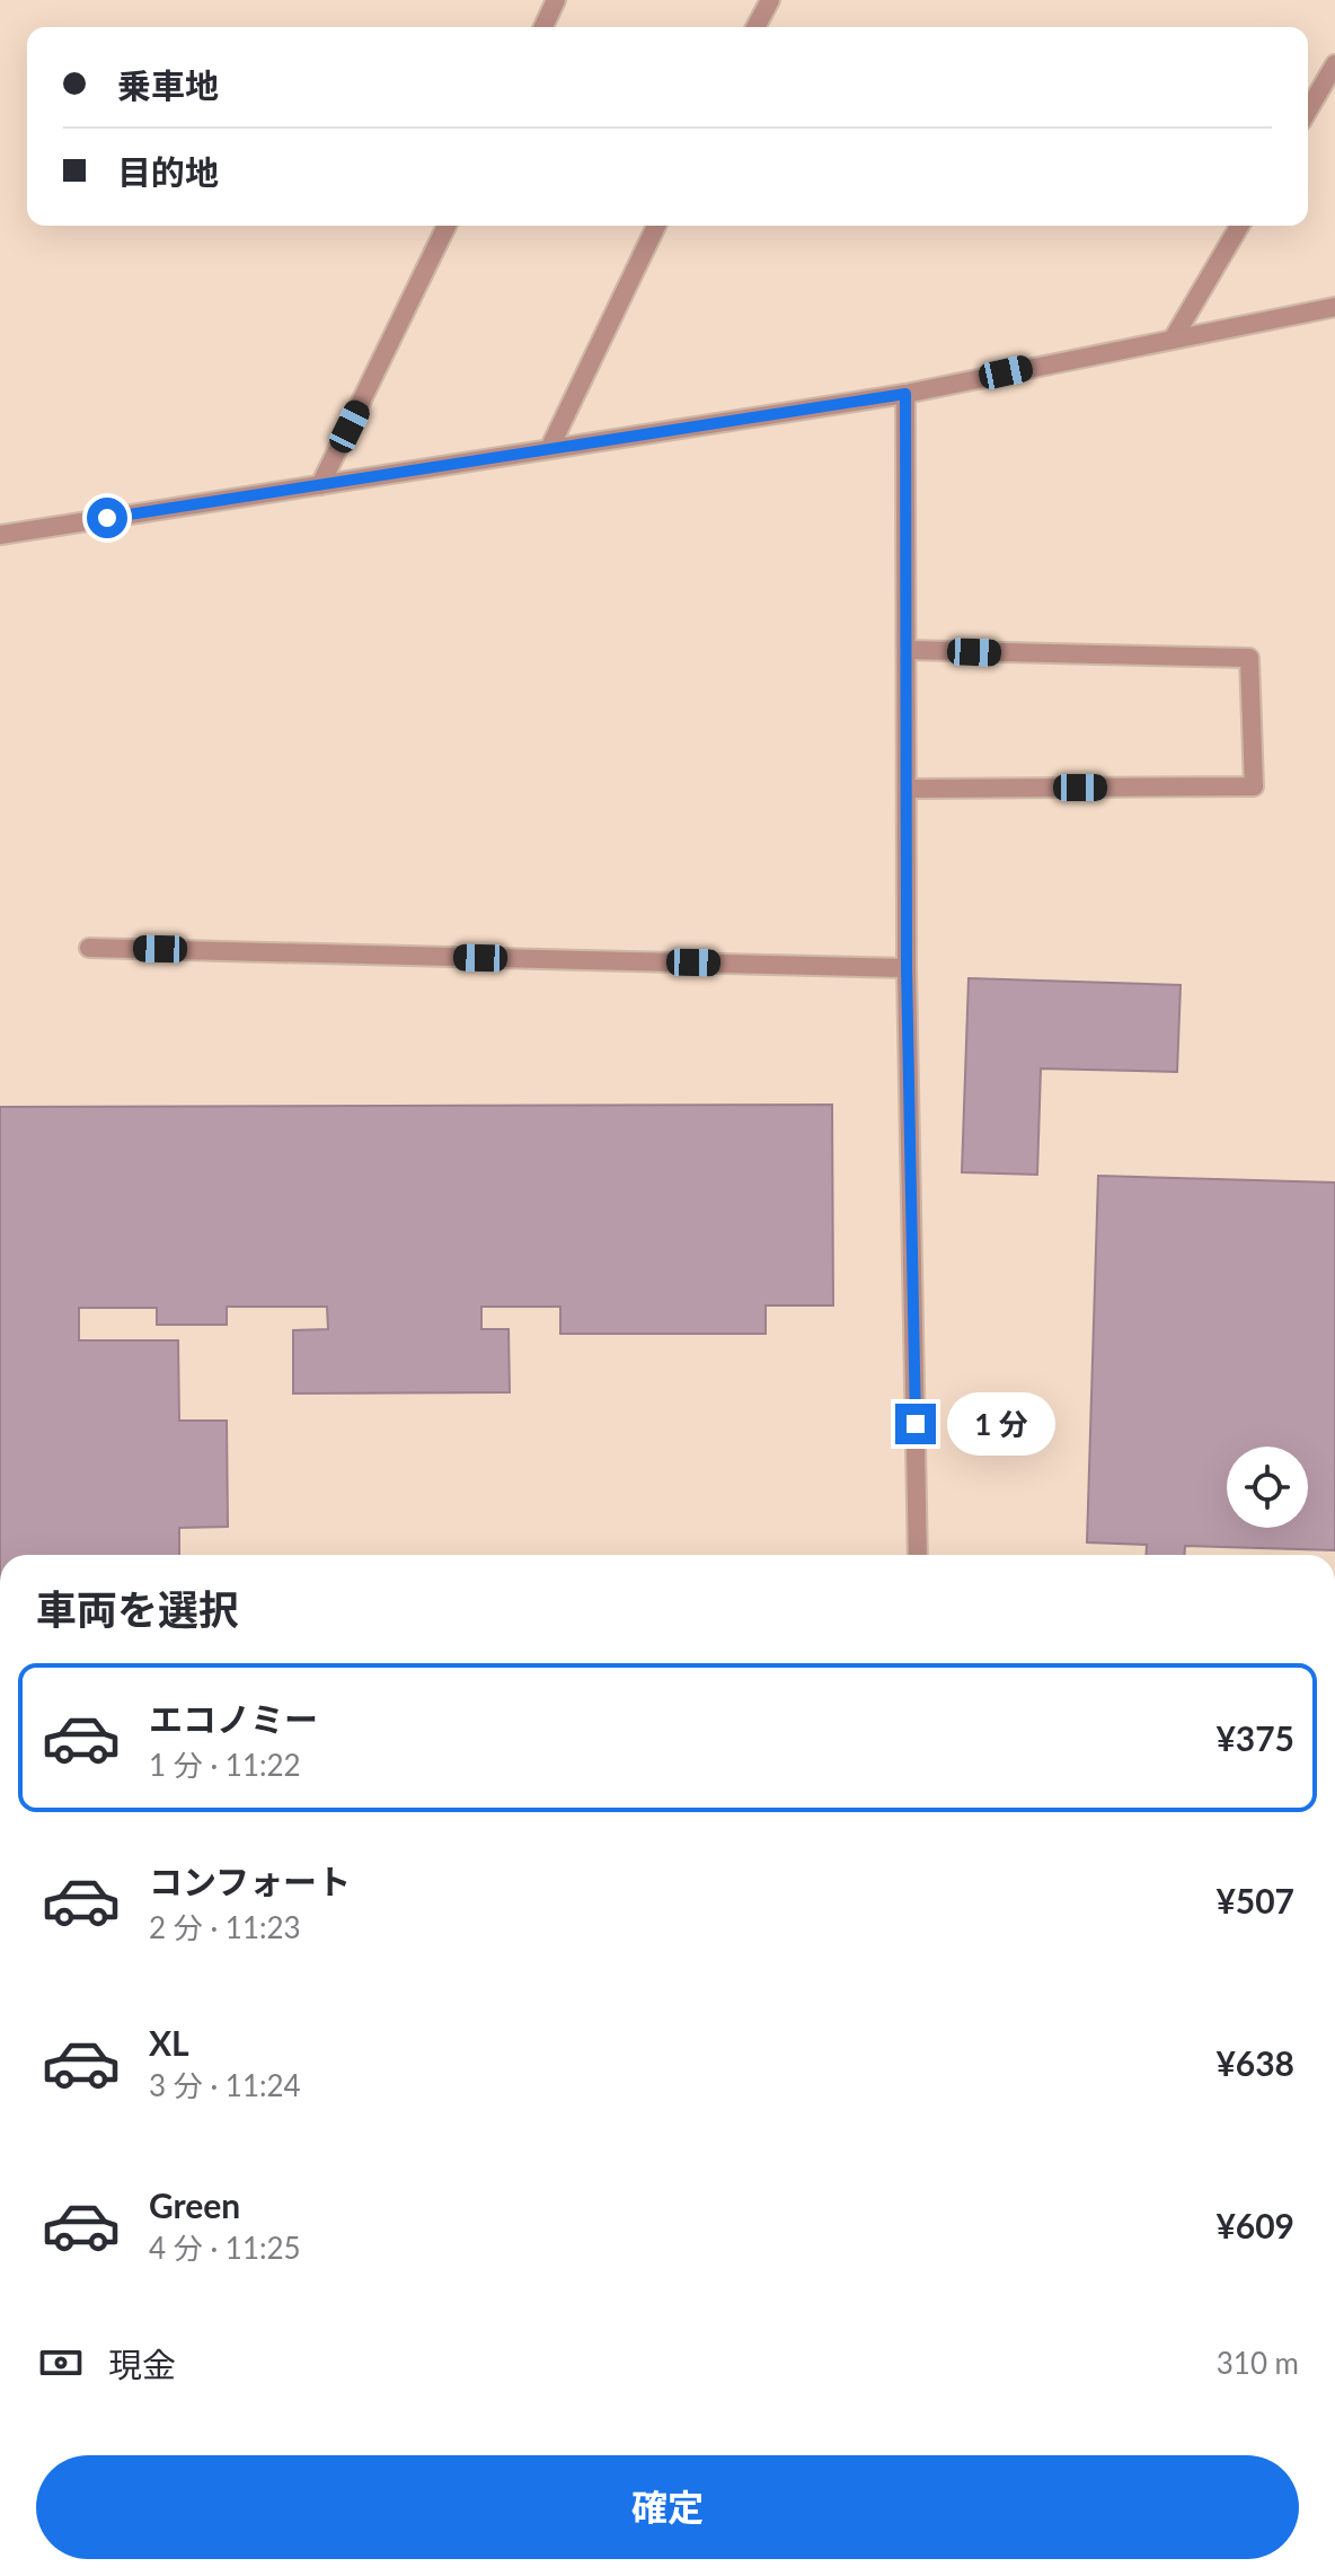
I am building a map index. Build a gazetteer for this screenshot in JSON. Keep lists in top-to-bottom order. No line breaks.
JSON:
{"page":{"banner":["乗車地","目的地"],"bubble":"1 分","heading":"車両を選択","list":[{"name":"エコノミー","note":"1 分 · 11:22","value":"¥375"},{"name":"コンフォート","note":"2 分 · 11:23","value":"¥507"},{"name":"XL","note":"3 分 · 11:24","value":"¥638"},{"name":"Green","note":"4 分 · 11:25","value":"¥609"}],"pay":["現金","310 m"],"buttons":"確定"}}
